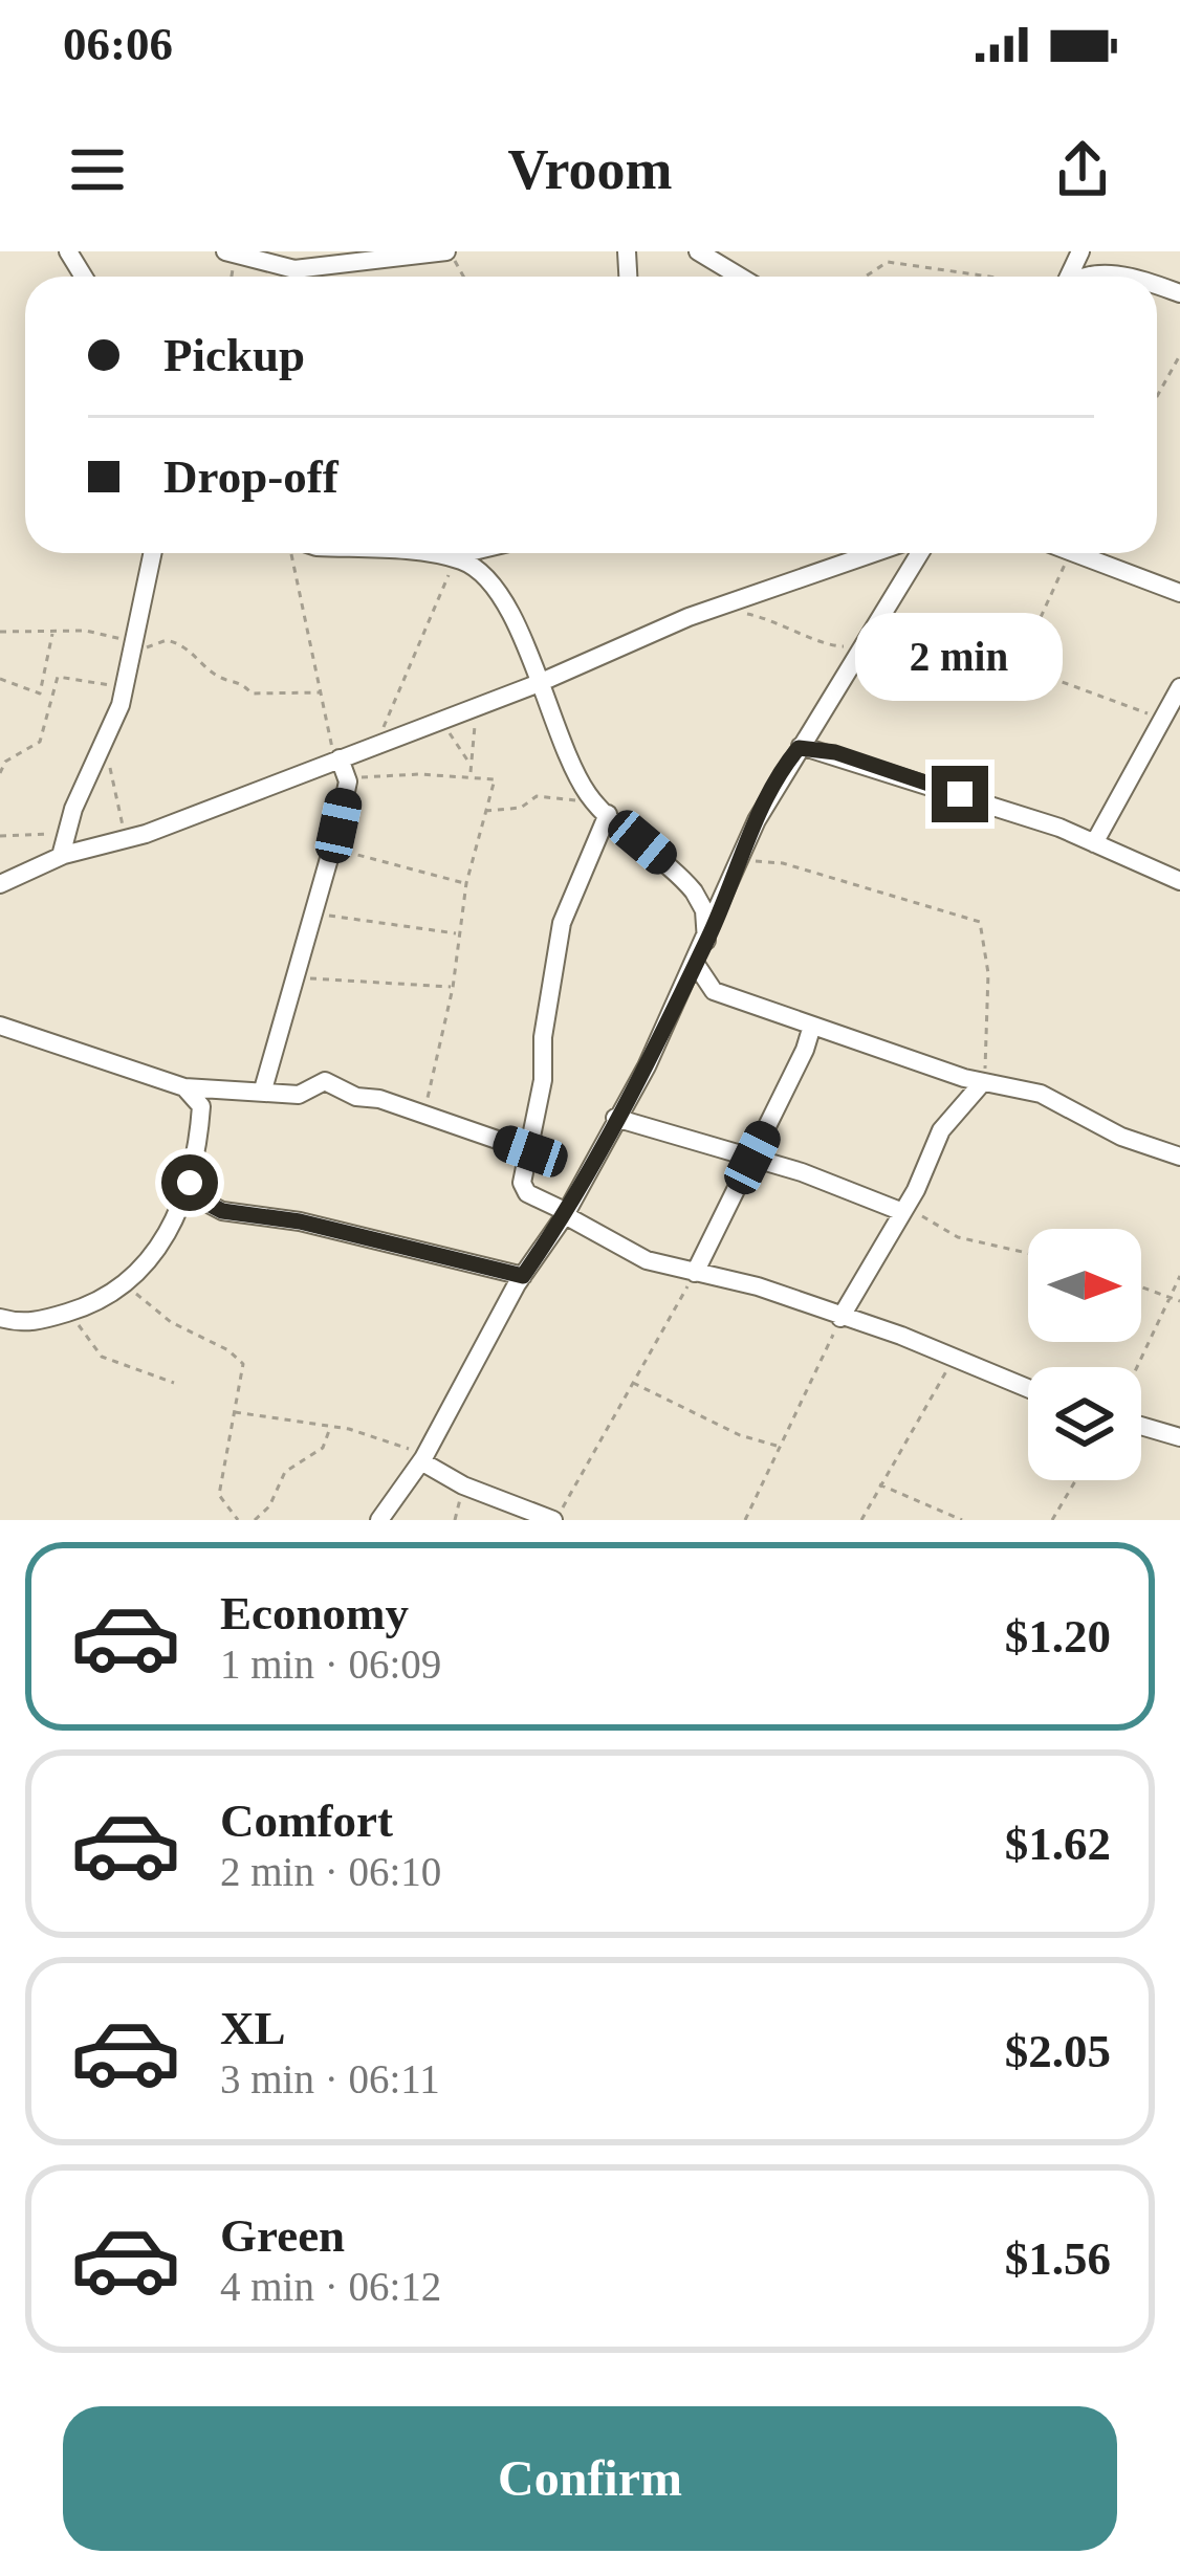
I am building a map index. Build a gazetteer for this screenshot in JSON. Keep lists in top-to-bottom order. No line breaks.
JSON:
{"north":"right","page":{"status":"06:06","header":"Vroom","banner":["Pickup","Drop-off"],"bubble":"2 min","list":[{"name":"Economy","note":"1 min · 06:09","value":"$1.20"},{"name":"Comfort","note":"2 min · 06:10","value":"$1.62"},{"name":"XL","note":"3 min · 06:11","value":"$2.05"},{"name":"Green","note":"4 min · 06:12","value":"$1.56"}],"buttons":"Confirm"}}
